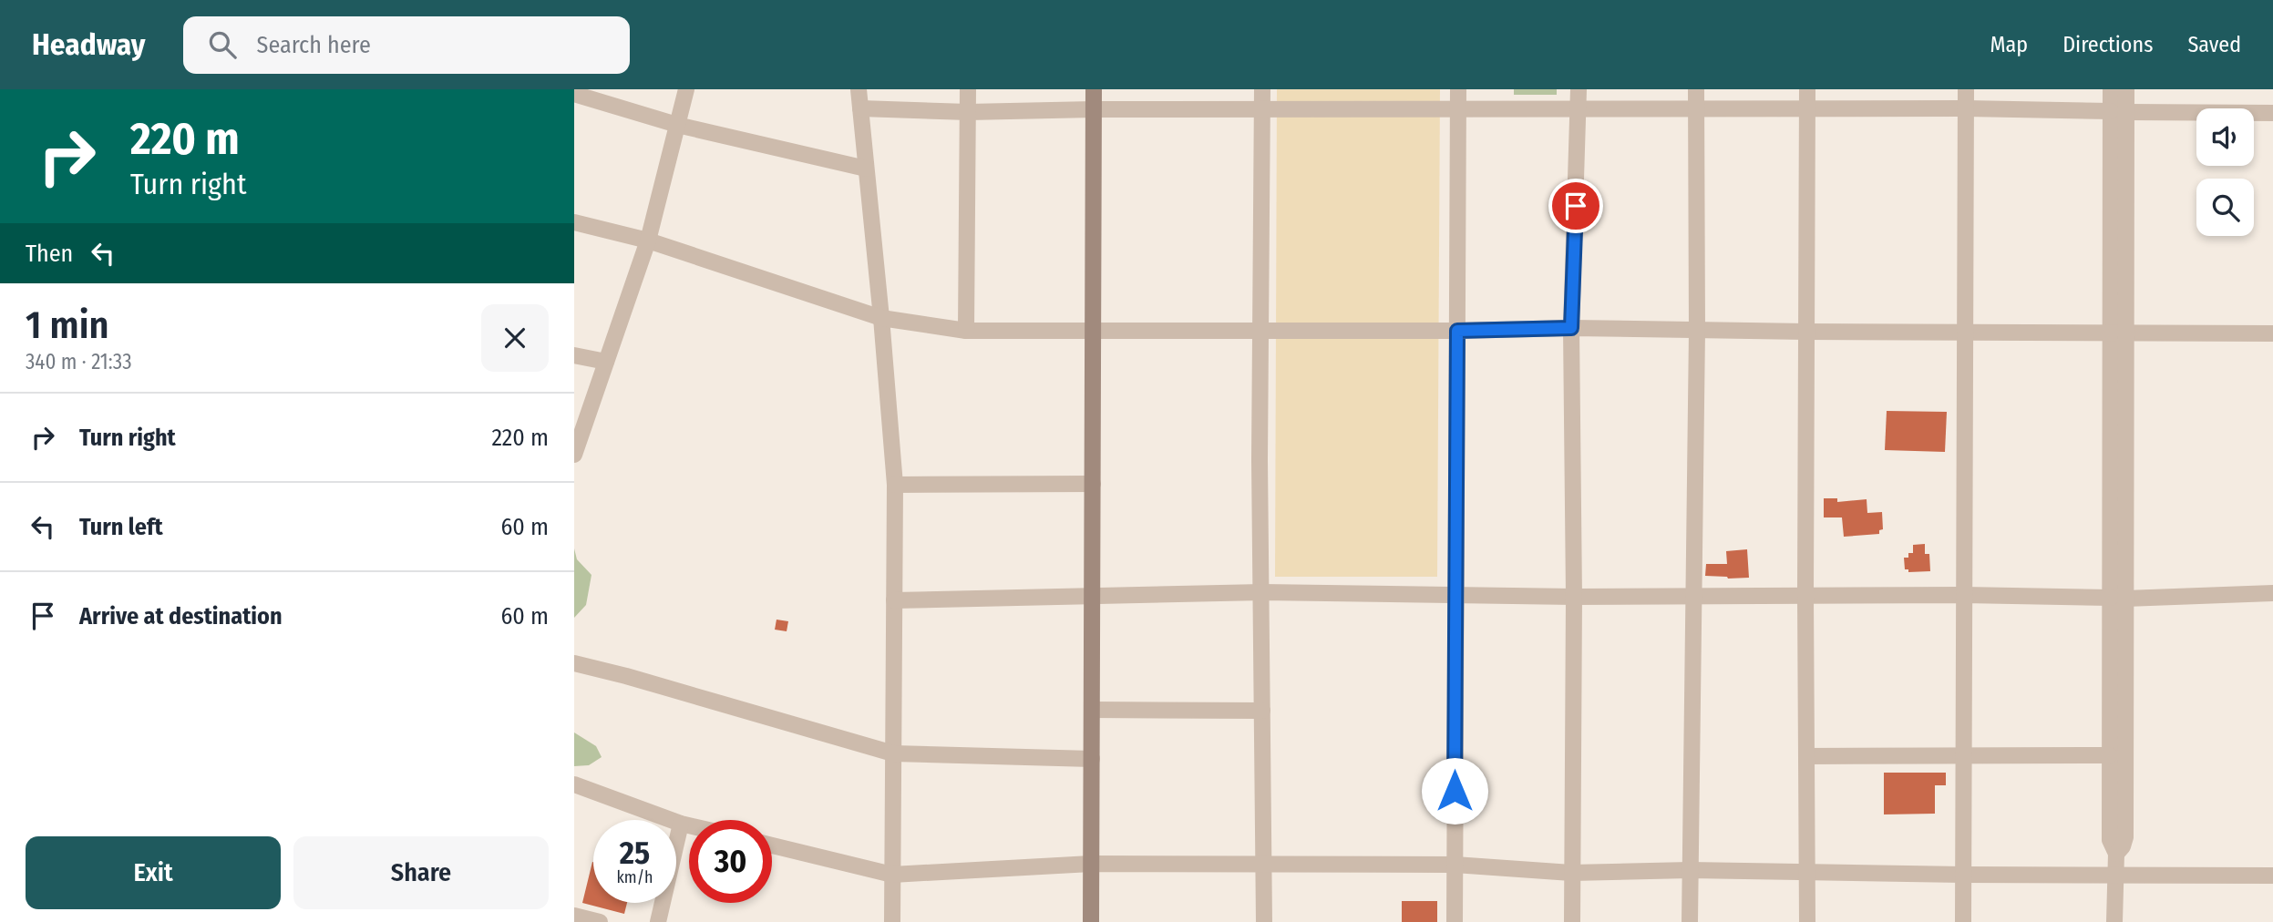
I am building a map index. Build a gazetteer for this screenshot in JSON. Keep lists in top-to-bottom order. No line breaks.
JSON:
{"page":{"header":"Headway","search":"Search here","nav":["Map","Directions","Saved"],"turn":["220 m","Turn right"],"then":"Then","heading":["1 min","340 m · 21:33"],"list":[{"name":"Turn right","value":"220 m"},{"name":"Turn left","value":"60 m"},{"name":"Arrive at destination","value":"60 m"}],"speed":"25 km/h","limit":"30","buttons":["Exit","Share"]}}
